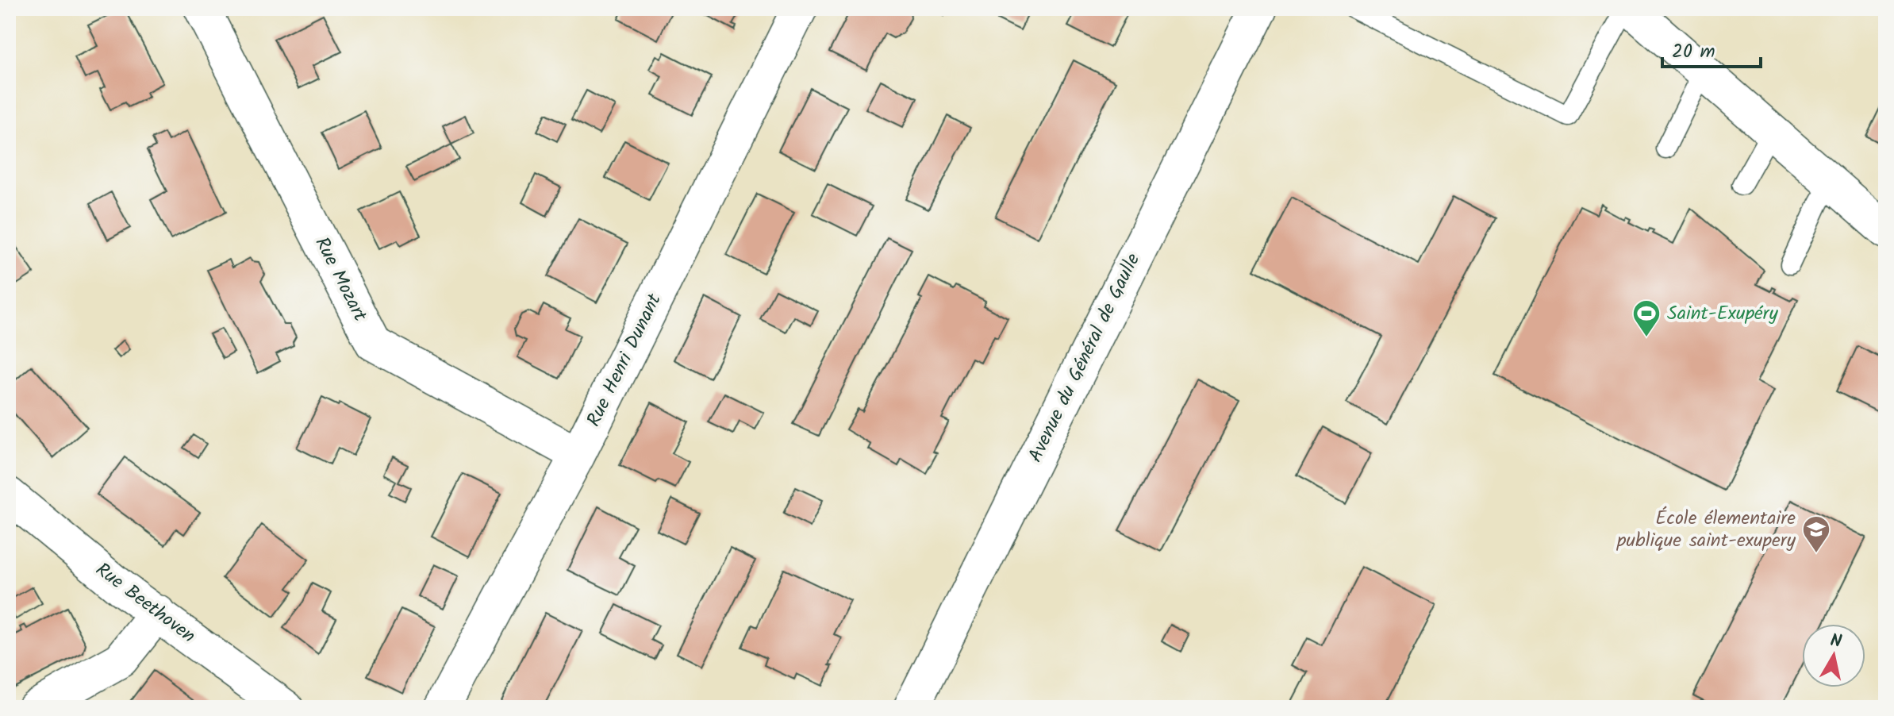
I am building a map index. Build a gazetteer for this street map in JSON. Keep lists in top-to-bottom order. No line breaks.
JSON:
{"streets":{"street":["Rue Mozart","Avenue du Général de Gaulle","Rue Henri Dunant","Rue Beethoven"]},"crossings":[["Rue Mozart","Rue Henri Dunant"]],"places":{"sports":["Saint-Exupéry"],"school or university":["École élementaire publique saint-exupery"]},"scale_bar":"20 m","north":"top"}
